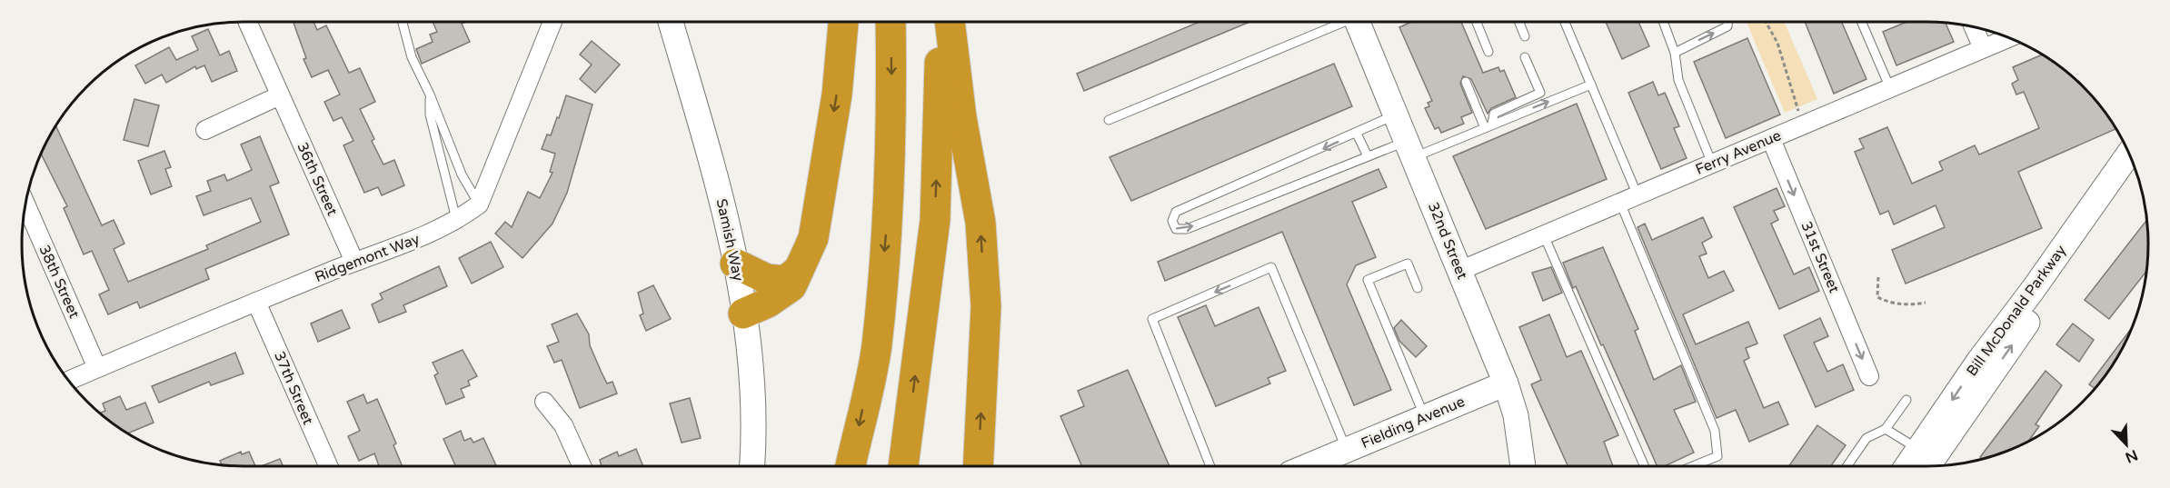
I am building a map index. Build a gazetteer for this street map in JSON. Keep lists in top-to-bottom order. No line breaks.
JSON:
{"streets":{"main road":["Samish Way","32nd Street","Bill McDonald Parkway","Fielding Avenue"],"street":["Ferry Avenue","36th Street","31st Street","Ridgemont Way","38th Street","37th Street"]},"crossings":[["Ferry Avenue","32nd Street"],["Ferry Avenue","31st Street"],["36th Street","Ridgemont Way"],["32nd Street","Fielding Avenue"],["Ridgemont Way","38th Street"],["Ridgemont Way","37th Street"]],"one_way":["31st Street"],"north":"bottom right"}
